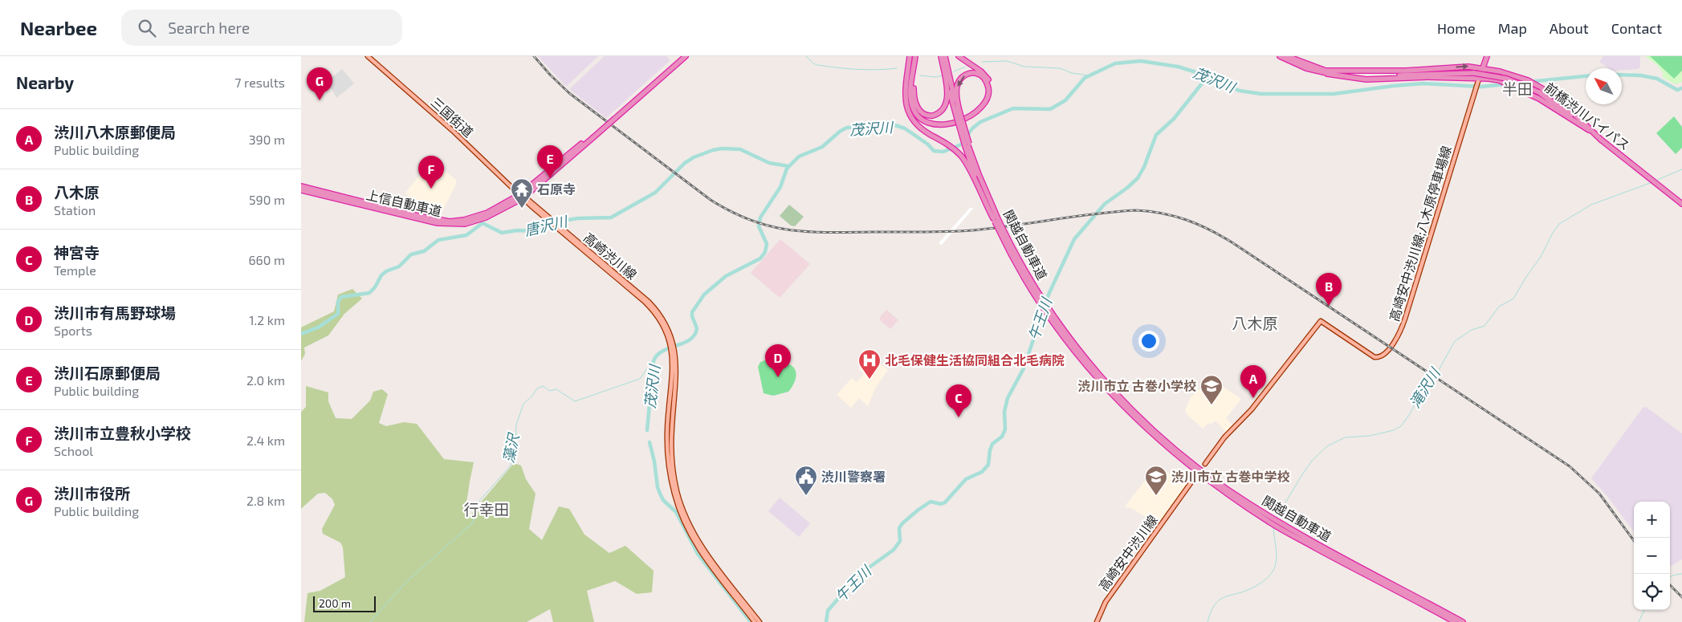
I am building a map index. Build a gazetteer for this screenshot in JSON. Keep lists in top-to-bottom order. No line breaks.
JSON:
{"streets":{"highway":["前橋渋川バイパス","上信自動車道","関越自動車道"],"main road":["三国街道","高崎安中渋川線;八木原停車場線","高崎渋川線","高崎安中渋川線"]},"crossings":[["三国街道","上信自動車道"],["三国街道","高崎渋川線"],["上信自動車道","高崎渋川線"]],"districts":["半田","八木原","行幸田"],"water":["茂沢川","唐沢川","午王川","滝沢川","藻沢"],"places":{"temple":["石原寺"],"hospital":["北毛保健生活協同組合北毛病院"],"school or university":["渋川市立 古巻小学校","渋川市立 古巻中学校"],"public building":["渋川警察署"]},"scale_bar":"200 m","north":"top left","page":{"header":"Nearbee","search":"Search here","nav":["Home","Map","About","Contact"],"heading":["Nearby","7 results"],"pins":["G","E","F","B","D","A","C"],"list":[{"mark":"A","name":"渋川八木原郵便局","note":"Public building","value":"390 m"},{"mark":"B","name":"八木原","note":"Station","value":"590 m"},{"mark":"C","name":"神宮寺","note":"Temple","value":"660 m"},{"mark":"D","name":"渋川市有馬野球場","note":"Sports","value":"1.2 km"},{"mark":"E","name":"渋川石原郵便局","note":"Public building","value":"2.0 km"},{"mark":"F","name":"渋川市立豊秋小学校","note":"School","value":"2.4 km"},{"mark":"G","name":"渋川市役所","note":"Public building","value":"2.8 km"}],"map_buttons":["+","−"],"scale":"200 m"}}
